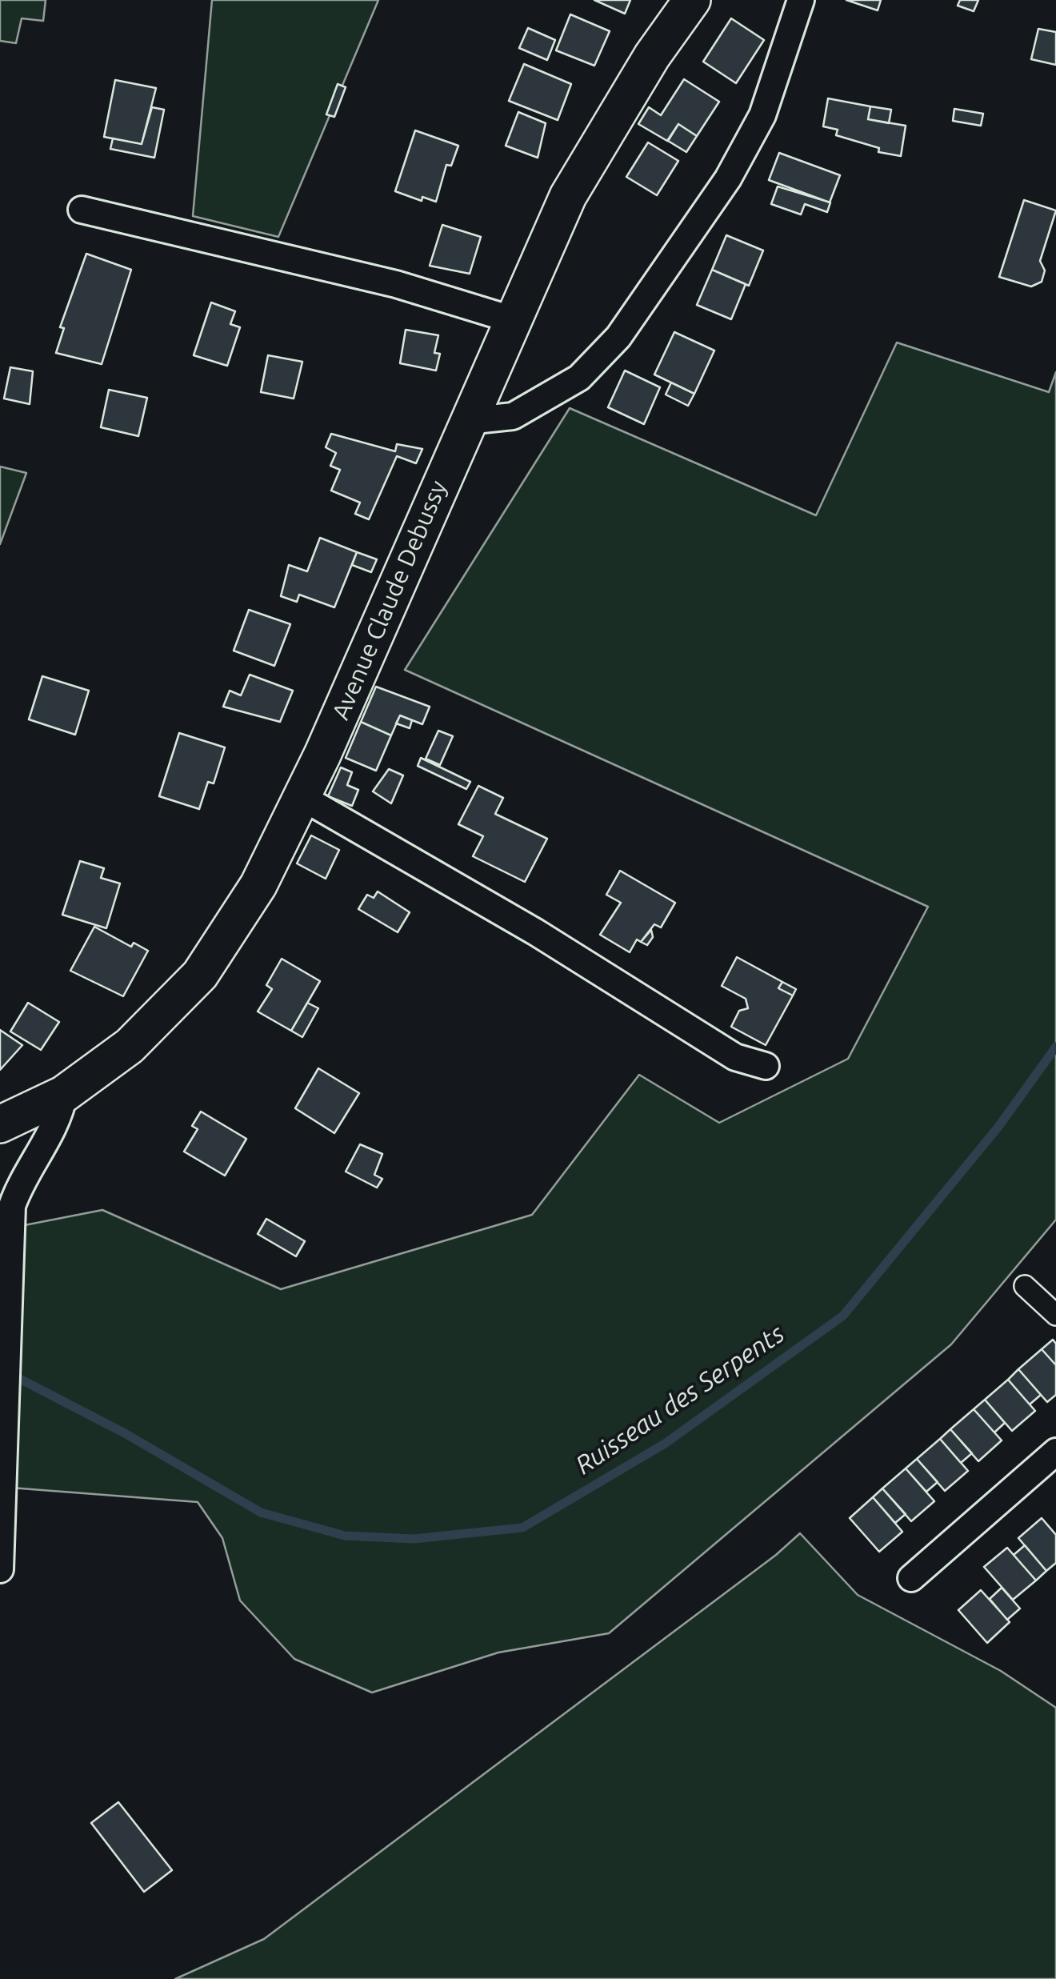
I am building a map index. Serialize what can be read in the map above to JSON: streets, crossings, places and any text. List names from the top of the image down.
{
  "streets": {
    "main road": ["Avenue Claude Debussy"]
  },
  "water": ["Ruisseau des Serpents"]
}
